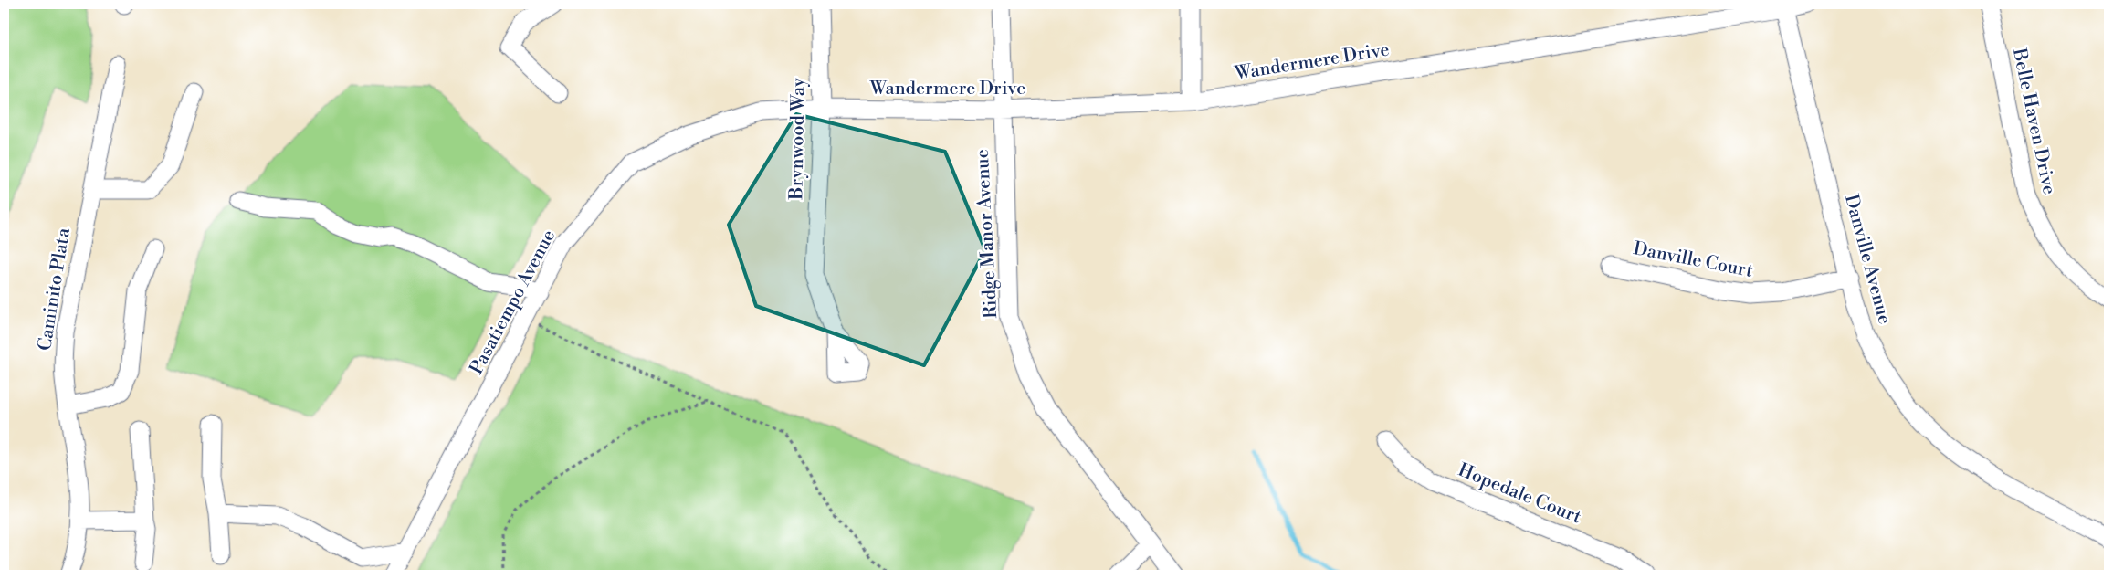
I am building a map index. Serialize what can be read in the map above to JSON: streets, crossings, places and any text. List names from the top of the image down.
{
  "streets": {
    "street": [
      "Wandermere Drive",
      "Belle Haven Drive",
      "Brynwood Way",
      "Ridge Manor Avenue",
      "Danville Avenue",
      "Danville Court",
      "Caminito Plata",
      "Pasatiempo Avenue",
      "Hopedale Court"
    ]
  },
  "crossings": [
    ["Wandermere Drive", "Brynwood Way"],
    ["Wandermere Drive", "Ridge Manor Avenue"],
    ["Wandermere Drive", "Danville Avenue"],
    ["Wandermere Drive", "Pasatiempo Avenue"],
    ["Brynwood Way", "Pasatiempo Avenue"],
    ["Danville Avenue", "Danville Court"]
  ]
}
